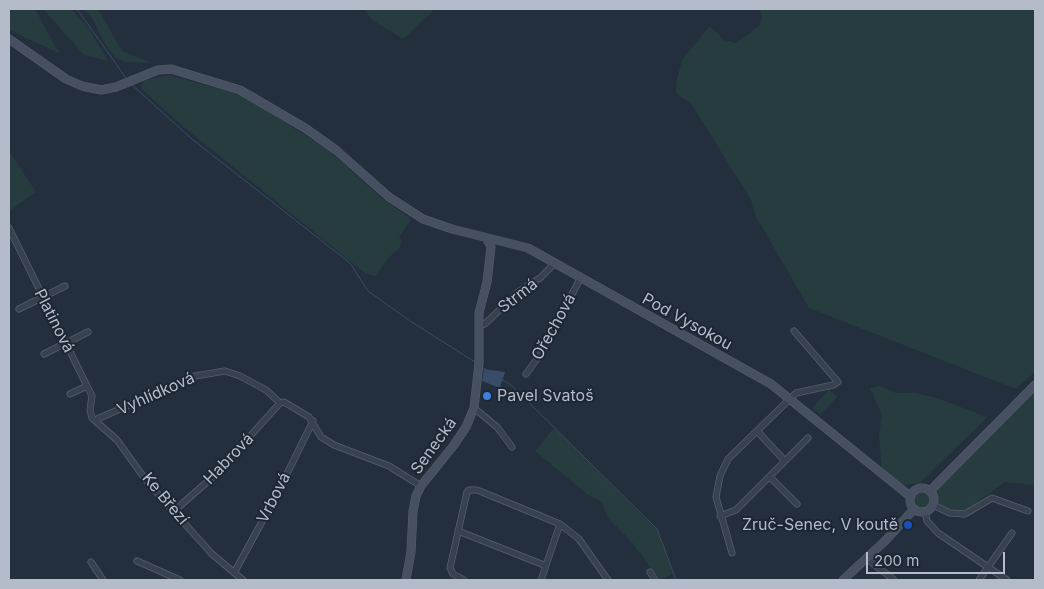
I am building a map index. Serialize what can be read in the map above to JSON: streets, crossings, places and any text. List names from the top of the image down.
{
  "streets": {
    "street": [
      "Strmá",
      "Platinová",
      "Pod Vysokou",
      "Ořechová",
      "Vyhlídková",
      "Senecká",
      "Habrová",
      "Vrbová",
      "Ke Březí"
    ]
  },
  "crossings": [
    ["Strmá", "Pod Vysokou"],
    ["Strmá", "Senecká"],
    ["Platinová", "Vyhlídková"],
    ["Platinová", "Ke Březí"],
    ["Pod Vysokou", "Ořechová"],
    ["Pod Vysokou", "Senecká"],
    ["Vyhlídková", "Senecká"],
    ["Vyhlídková", "Habrová"],
    ["Vyhlídková", "Vrbová"],
    ["Vyhlídková", "Ke Březí"],
    ["Habrová", "Ke Březí"],
    ["Vrbová", "Ke Březí"]
  ],
  "places": ["Pavel Svatoš", "Zruč-Senec, V koutě"],
  "scale_bar": "200 m"
}
